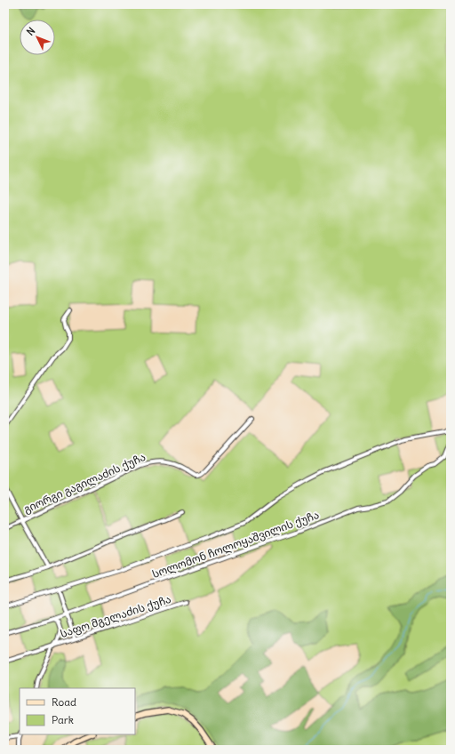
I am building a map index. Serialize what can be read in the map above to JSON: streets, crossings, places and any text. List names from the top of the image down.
{
  "streets": {
    "street": ["გიორგი გაგილაძის ქუჩა", "სოლომონ ჩოლოყაშვილის ქუჩა", "საფო მგელაძის ქუჩა"]
  },
  "legend": ["Road", "Park"],
  "north": "top left"
}
